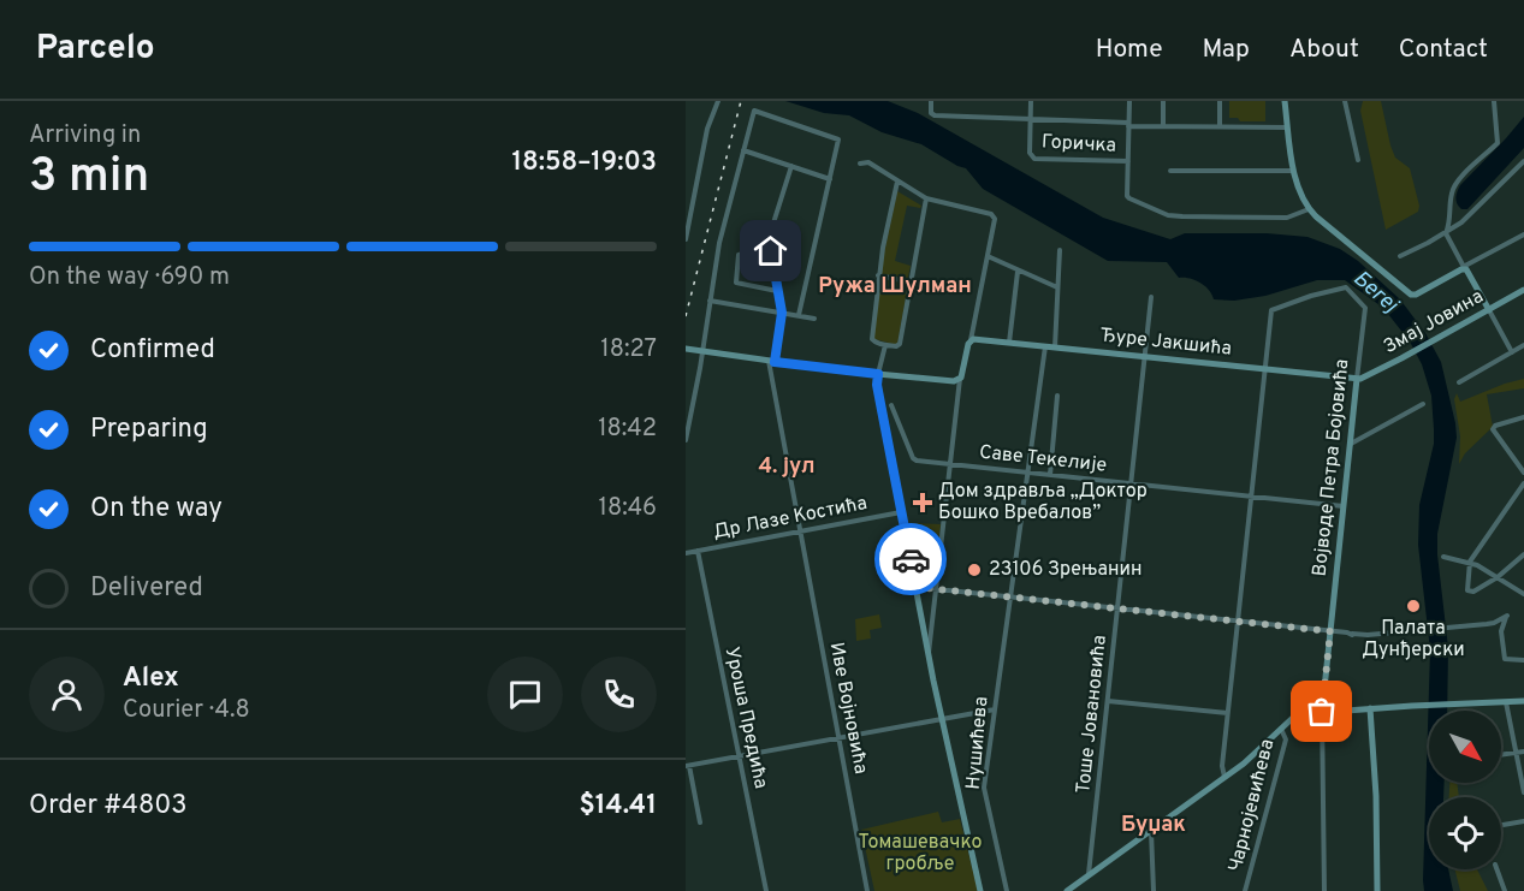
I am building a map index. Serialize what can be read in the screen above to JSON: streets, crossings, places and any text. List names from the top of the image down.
{
  "streets": {
    "street": [
      "Горичка",
      "Змај Јовина",
      "Ђуре Јакшића",
      "Саве Текелије",
      "Војводе Петра Бојовића",
      "Др Лазе Костића",
      "Иве Војновића",
      "Тоше Јовановића",
      "Уроша Предића",
      "Нушићева",
      "Чарнојевићева"
    ]
  },
  "crossings": [
    ["Змај Јовина", "Ђуре Јакшића"],
    ["Змај Јовина", "Војводе Петра Бојовића"],
    ["Ђуре Јакшића", "Војводе Петра Бојовића"],
    ["Ђуре Јакшића", "Тоше Јовановића"],
    ["Ђуре Јакшића", "Нушићева"],
    ["Саве Текелије", "Војводе Петра Бојовића"],
    ["Саве Текелије", "Тоше Јовановића"],
    ["Саве Текелије", "Нушићева"],
    ["Др Лазе Костића", "Иве Војновића"],
    ["Др Лазе Костића", "Уроша Предића"]
  ],
  "districts": ["Ружа Шулман", "4. јул", "Буџак"],
  "water": ["Бегеј"],
  "parks": ["Томашевачко гробље"],
  "places": {
    "health": ["Дом здравља „Доктор Бошко Вребалов”"],
    "other": ["23106 Зрењанин", "Палата Дунђерски"]
  },
  "north": "bottom right",
  "page": {
    "header": "Parcelo",
    "nav": [
      "Home",
      "Map",
      "About",
      "Contact"
    ],
    "heading": ["3 min", "Arriving in", "18:58–19:03"],
    "panel": [
      "Alex",
      "Courier · 4.8",
      "Order #4803",
      "$14.41"
    ],
    "bar": "On the way · 690 m",
    "list": [
      ["Confirmed", "18:27"],
      ["Preparing", "18:42"],
      ["On the way", "18:46"],
      "Delivered"
    ]
  }
}
